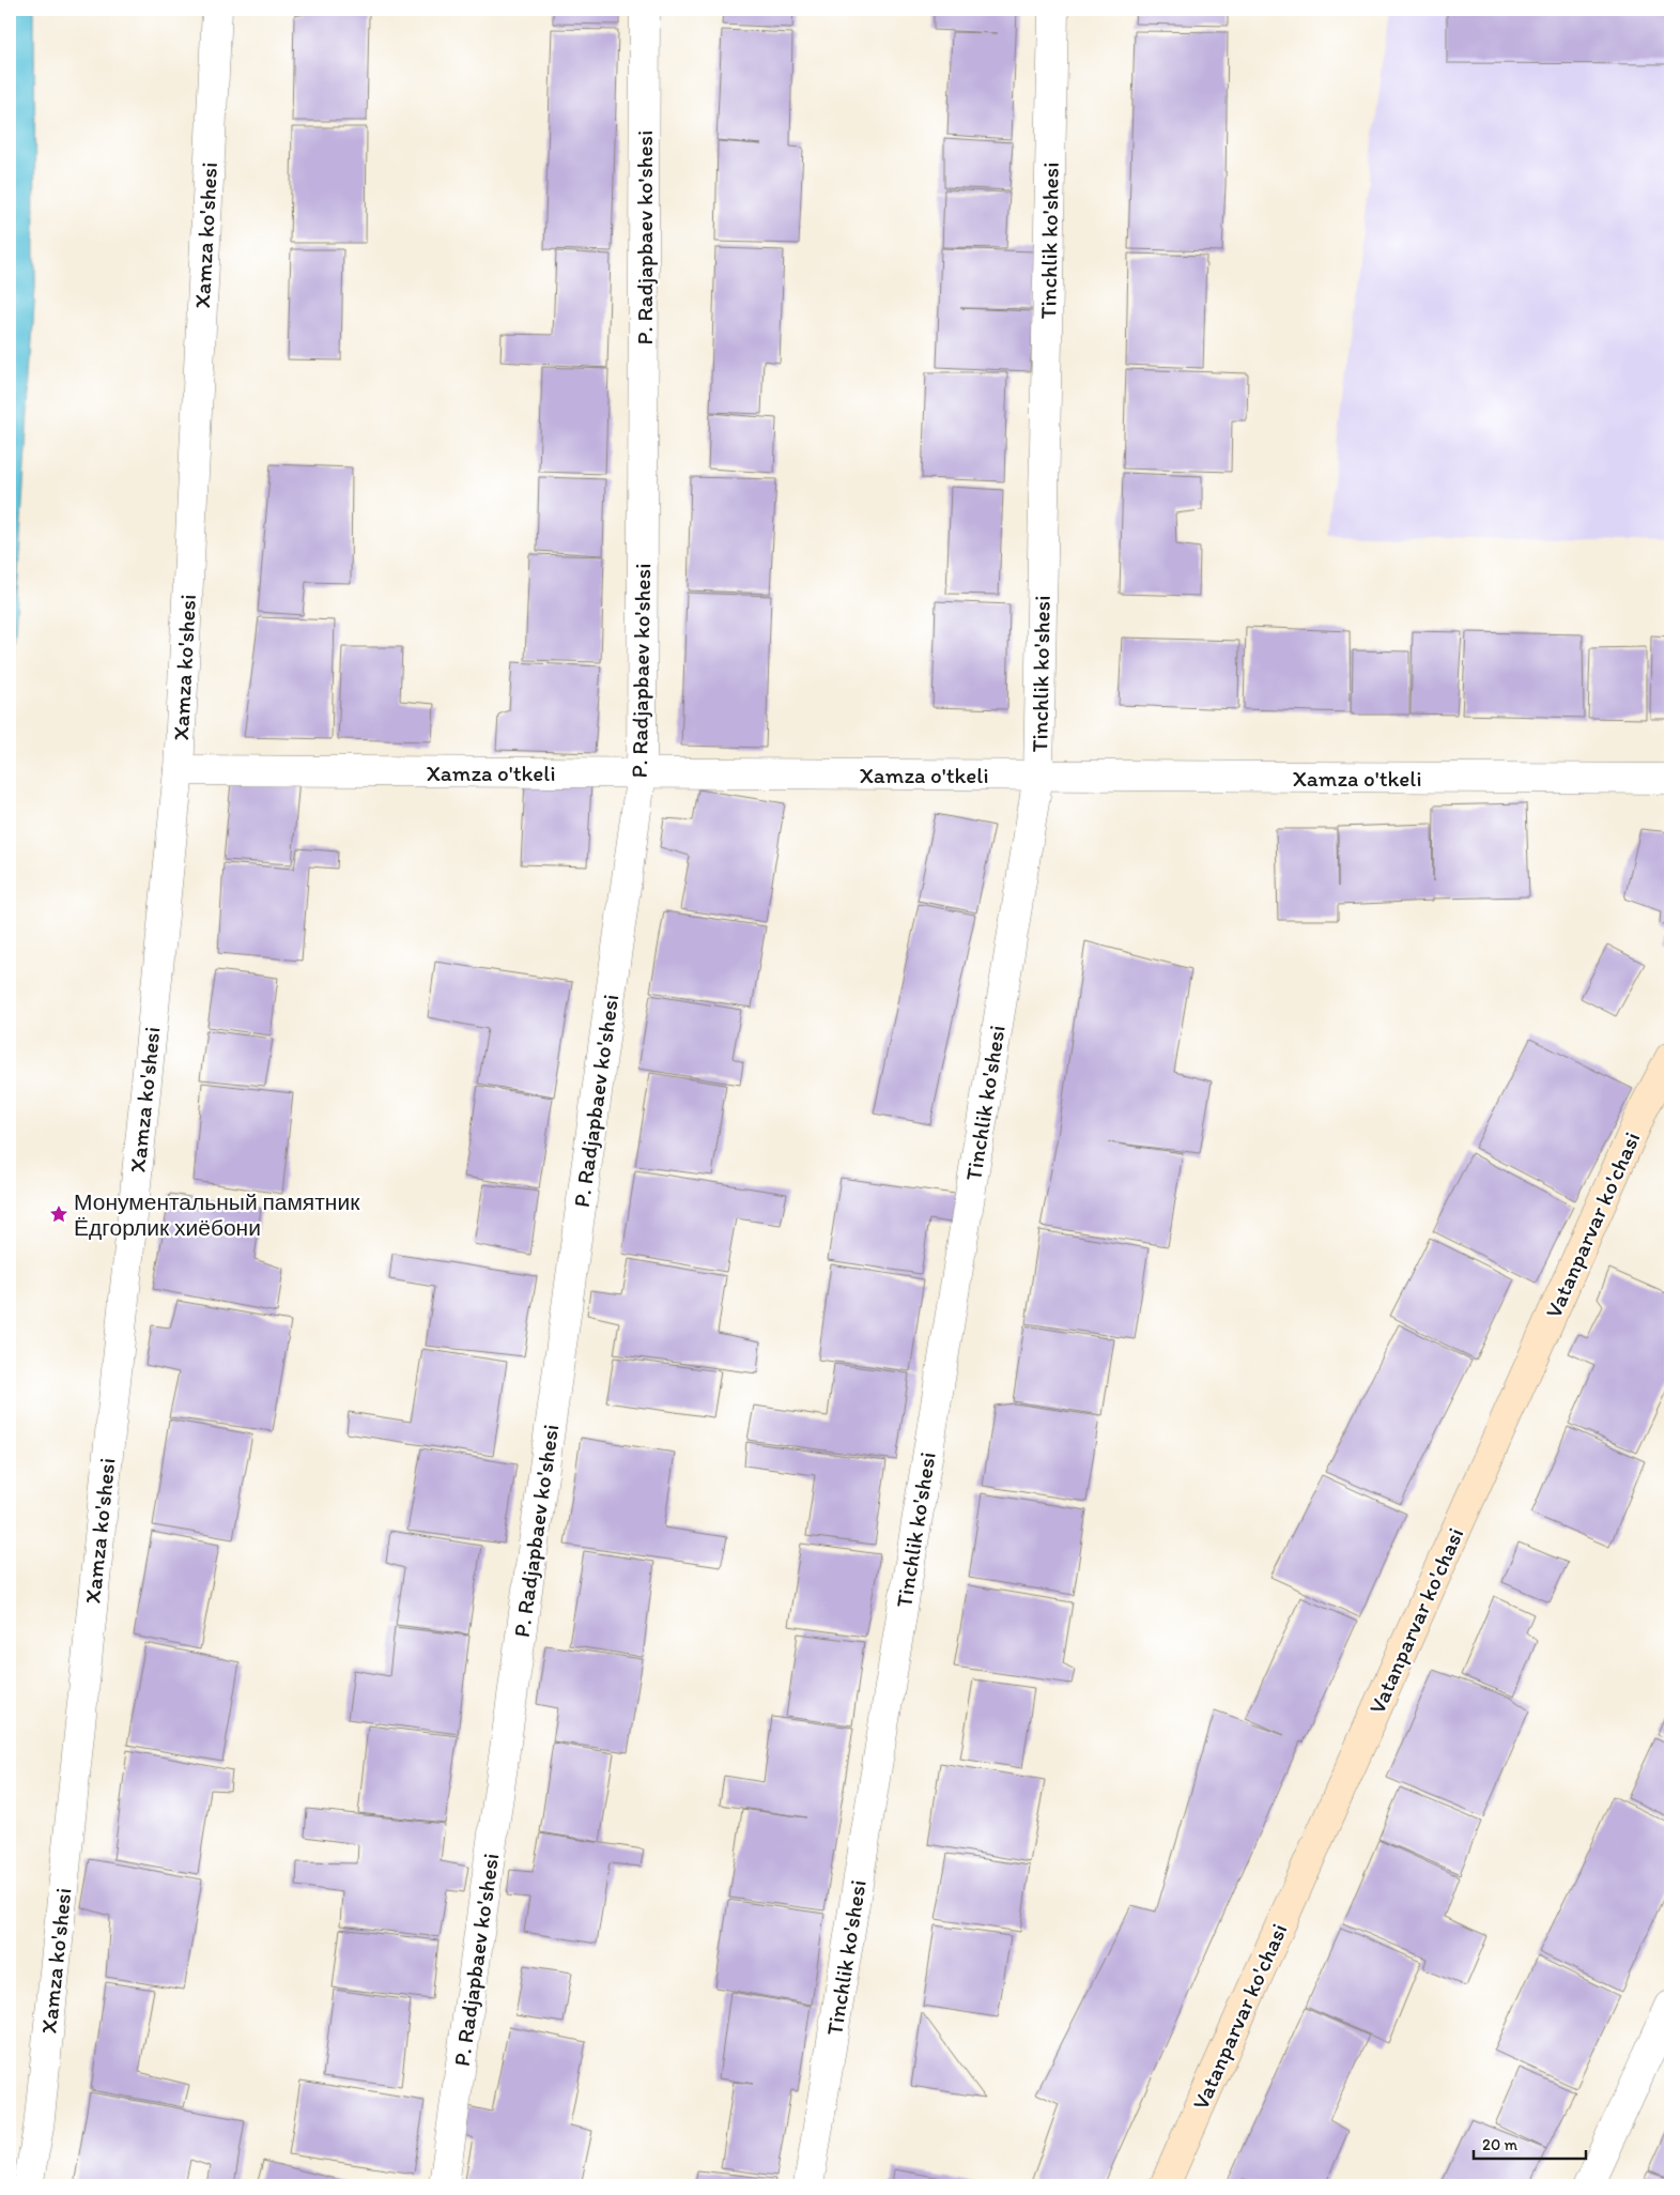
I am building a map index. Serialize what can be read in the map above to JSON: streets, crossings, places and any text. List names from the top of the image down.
{
  "streets": {
    "street": [
      "Xamza ko'shesi",
      "P. Radjapbaev ko'shesi",
      "Tinchlik ko'shesi",
      "Xamza o'tkeli",
      "Vatanparvar ko'chasi"
    ]
  },
  "crossings": [
    ["Xamza ko'shesi", "Xamza o'tkeli"],
    ["P. Radjapbaev ko'shesi", "Xamza o'tkeli"],
    ["Tinchlik ko'shesi", "Xamza o'tkeli"]
  ],
  "places": {
    "place": ["Монументальный памятник Ёдгорлик хиёбони"]
  },
  "scale_bar": "20 m"
}
